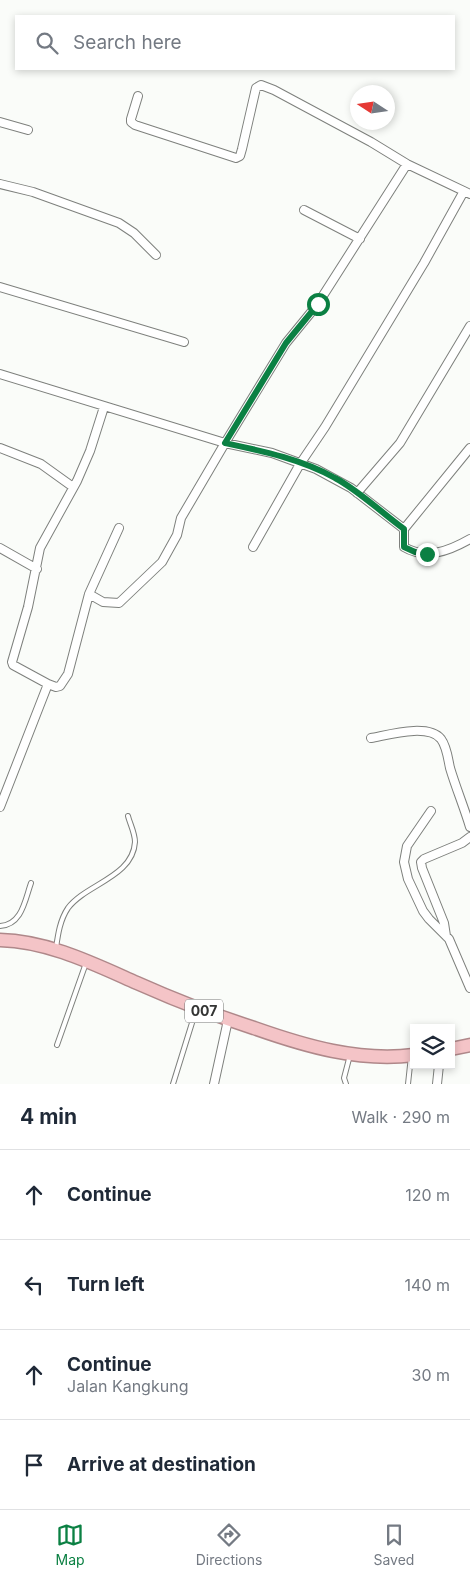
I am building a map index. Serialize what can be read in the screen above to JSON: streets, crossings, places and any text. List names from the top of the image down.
{
  "streets": {
    "highway": ["007"]
  },
  "north": "left",
  "page": {
    "search": "Search here",
    "heading": ["4 min", "Walk · 290 m"],
    "list": [
      ["Continue", "120 m"],
      ["Turn left", "140 m"],
      ["Continue", "Jalan Kangkung", "30 m"],
      "Arrive at destination"
    ],
    "nav": ["Map", "Directions", "Saved"]
  }
}
